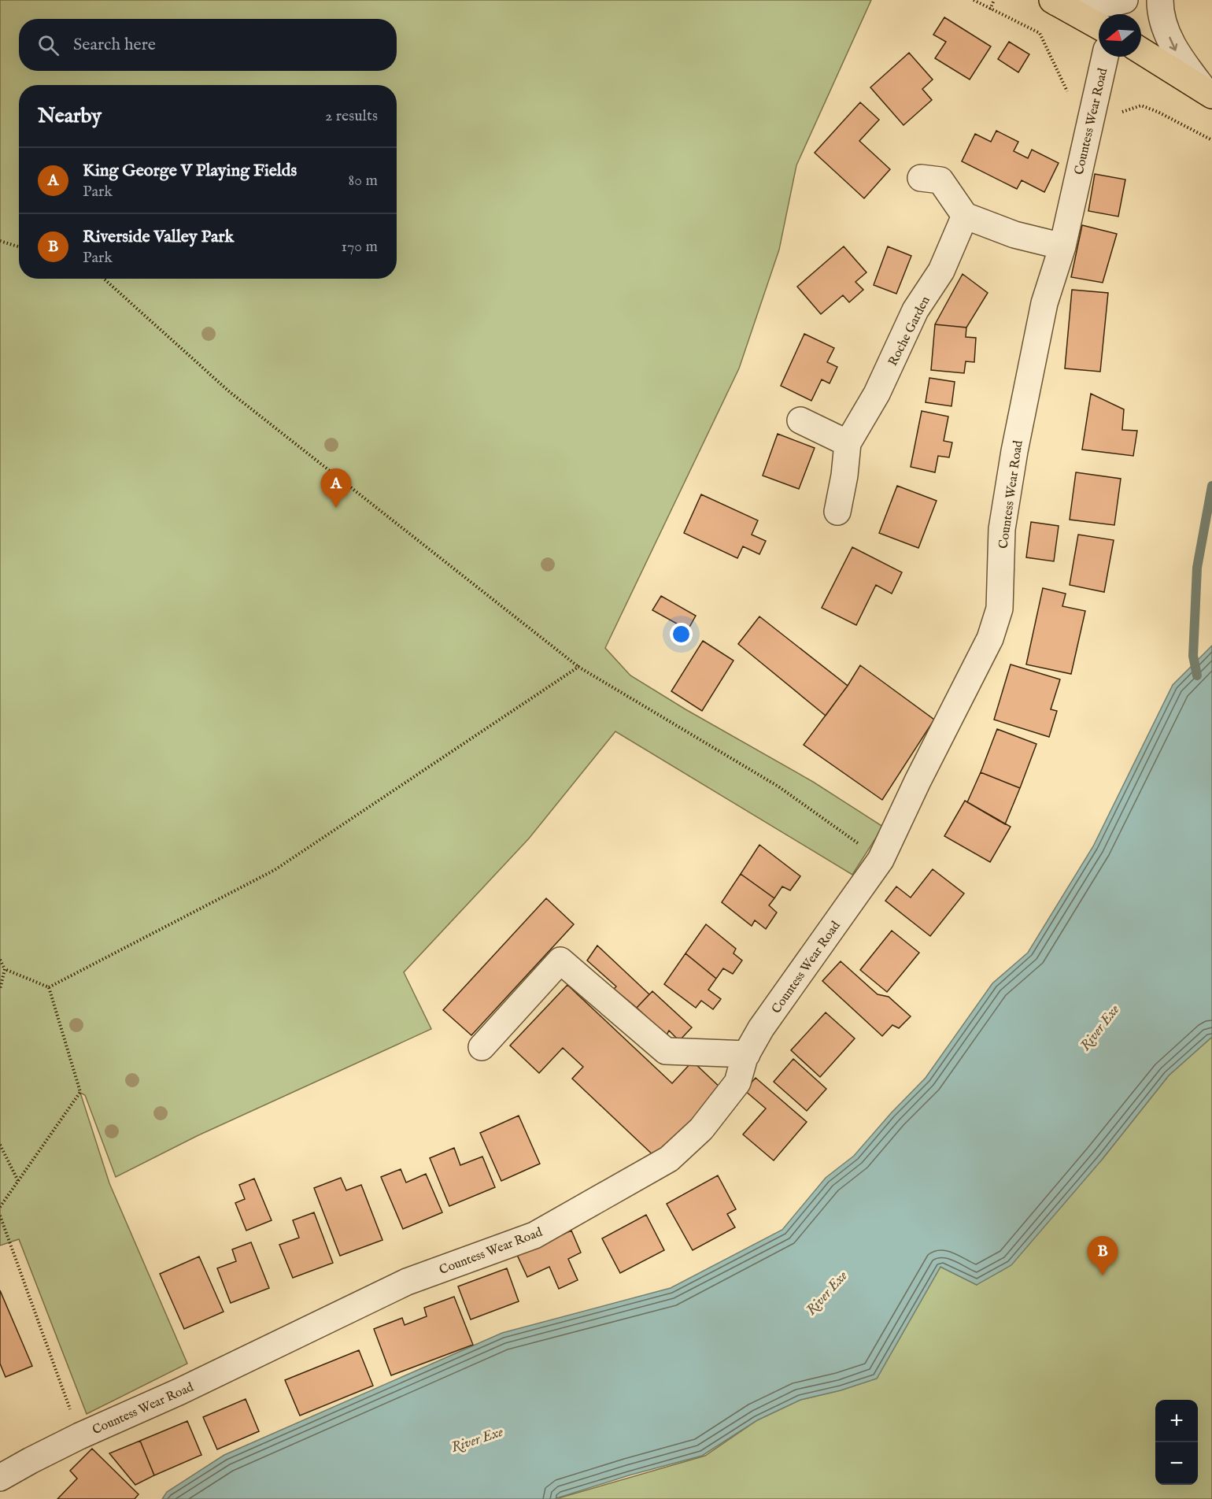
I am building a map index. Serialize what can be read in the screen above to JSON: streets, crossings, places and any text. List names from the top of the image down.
{
  "streets": {
    "street": ["Countess Wear Road", "Roche Garden"]
  },
  "water": ["River Exe"],
  "north": "left",
  "page": {
    "search": "Search here",
    "heading": ["Nearby", "2 results"],
    "list": [
      {
        "mark": "A",
        "name": "King George V Playing Fields",
        "note": "Park",
        "value": "80 m"
      },
      {
        "mark": "B",
        "name": "Riverside Valley Park",
        "note": "Park",
        "value": "170 m"
      }
    ],
    "pins": ["A", "B"],
    "map_buttons": ["+", "−"]
  }
}
